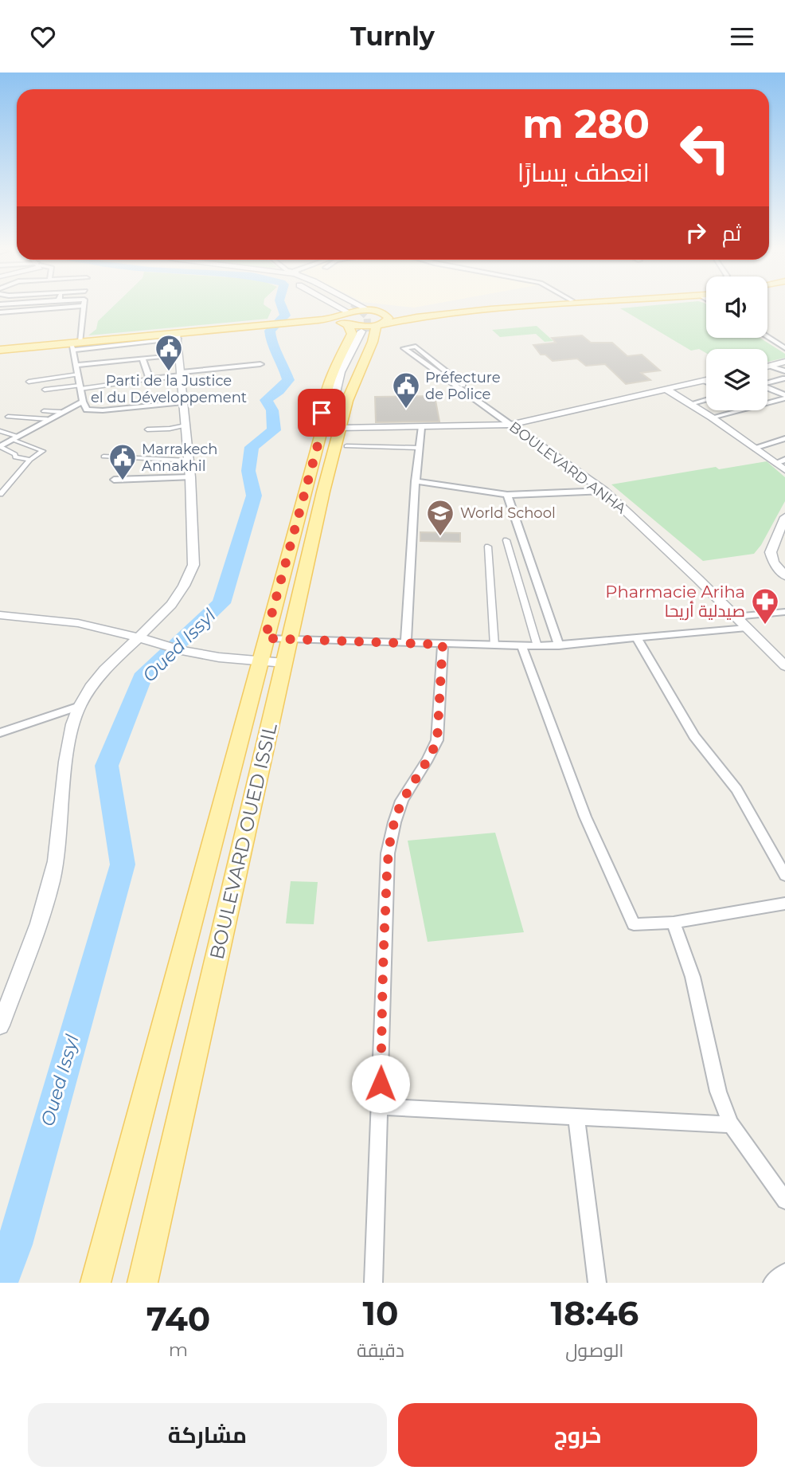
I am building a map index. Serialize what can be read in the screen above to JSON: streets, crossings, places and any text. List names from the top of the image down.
{
  "streets": {
    "main road": ["BOULEVARD OUED ISSIL"],
    "street": ["BOULEVARD ANHA"]
  },
  "water": ["Oued Issyl"],
  "places": {
    "public building": ["Parti de la Justice el du Développement", "Préfecture de Police", "Marrakech Annakhil"],
    "school or university": ["World School"],
    "pharmacy": ["Pharmacie Ariha صيدلية أريحا"]
  },
  "page": {
    "header": "Turnly",
    "turn": ["280 m", "انعطف يسارًا"],
    "then": "ثم",
    "eta": [
      "18:46",
      "الوصول",
      "10",
      "دقيقة",
      "740",
      "m"
    ],
    "buttons": ["خروج", "مشاركة"]
  }
}
